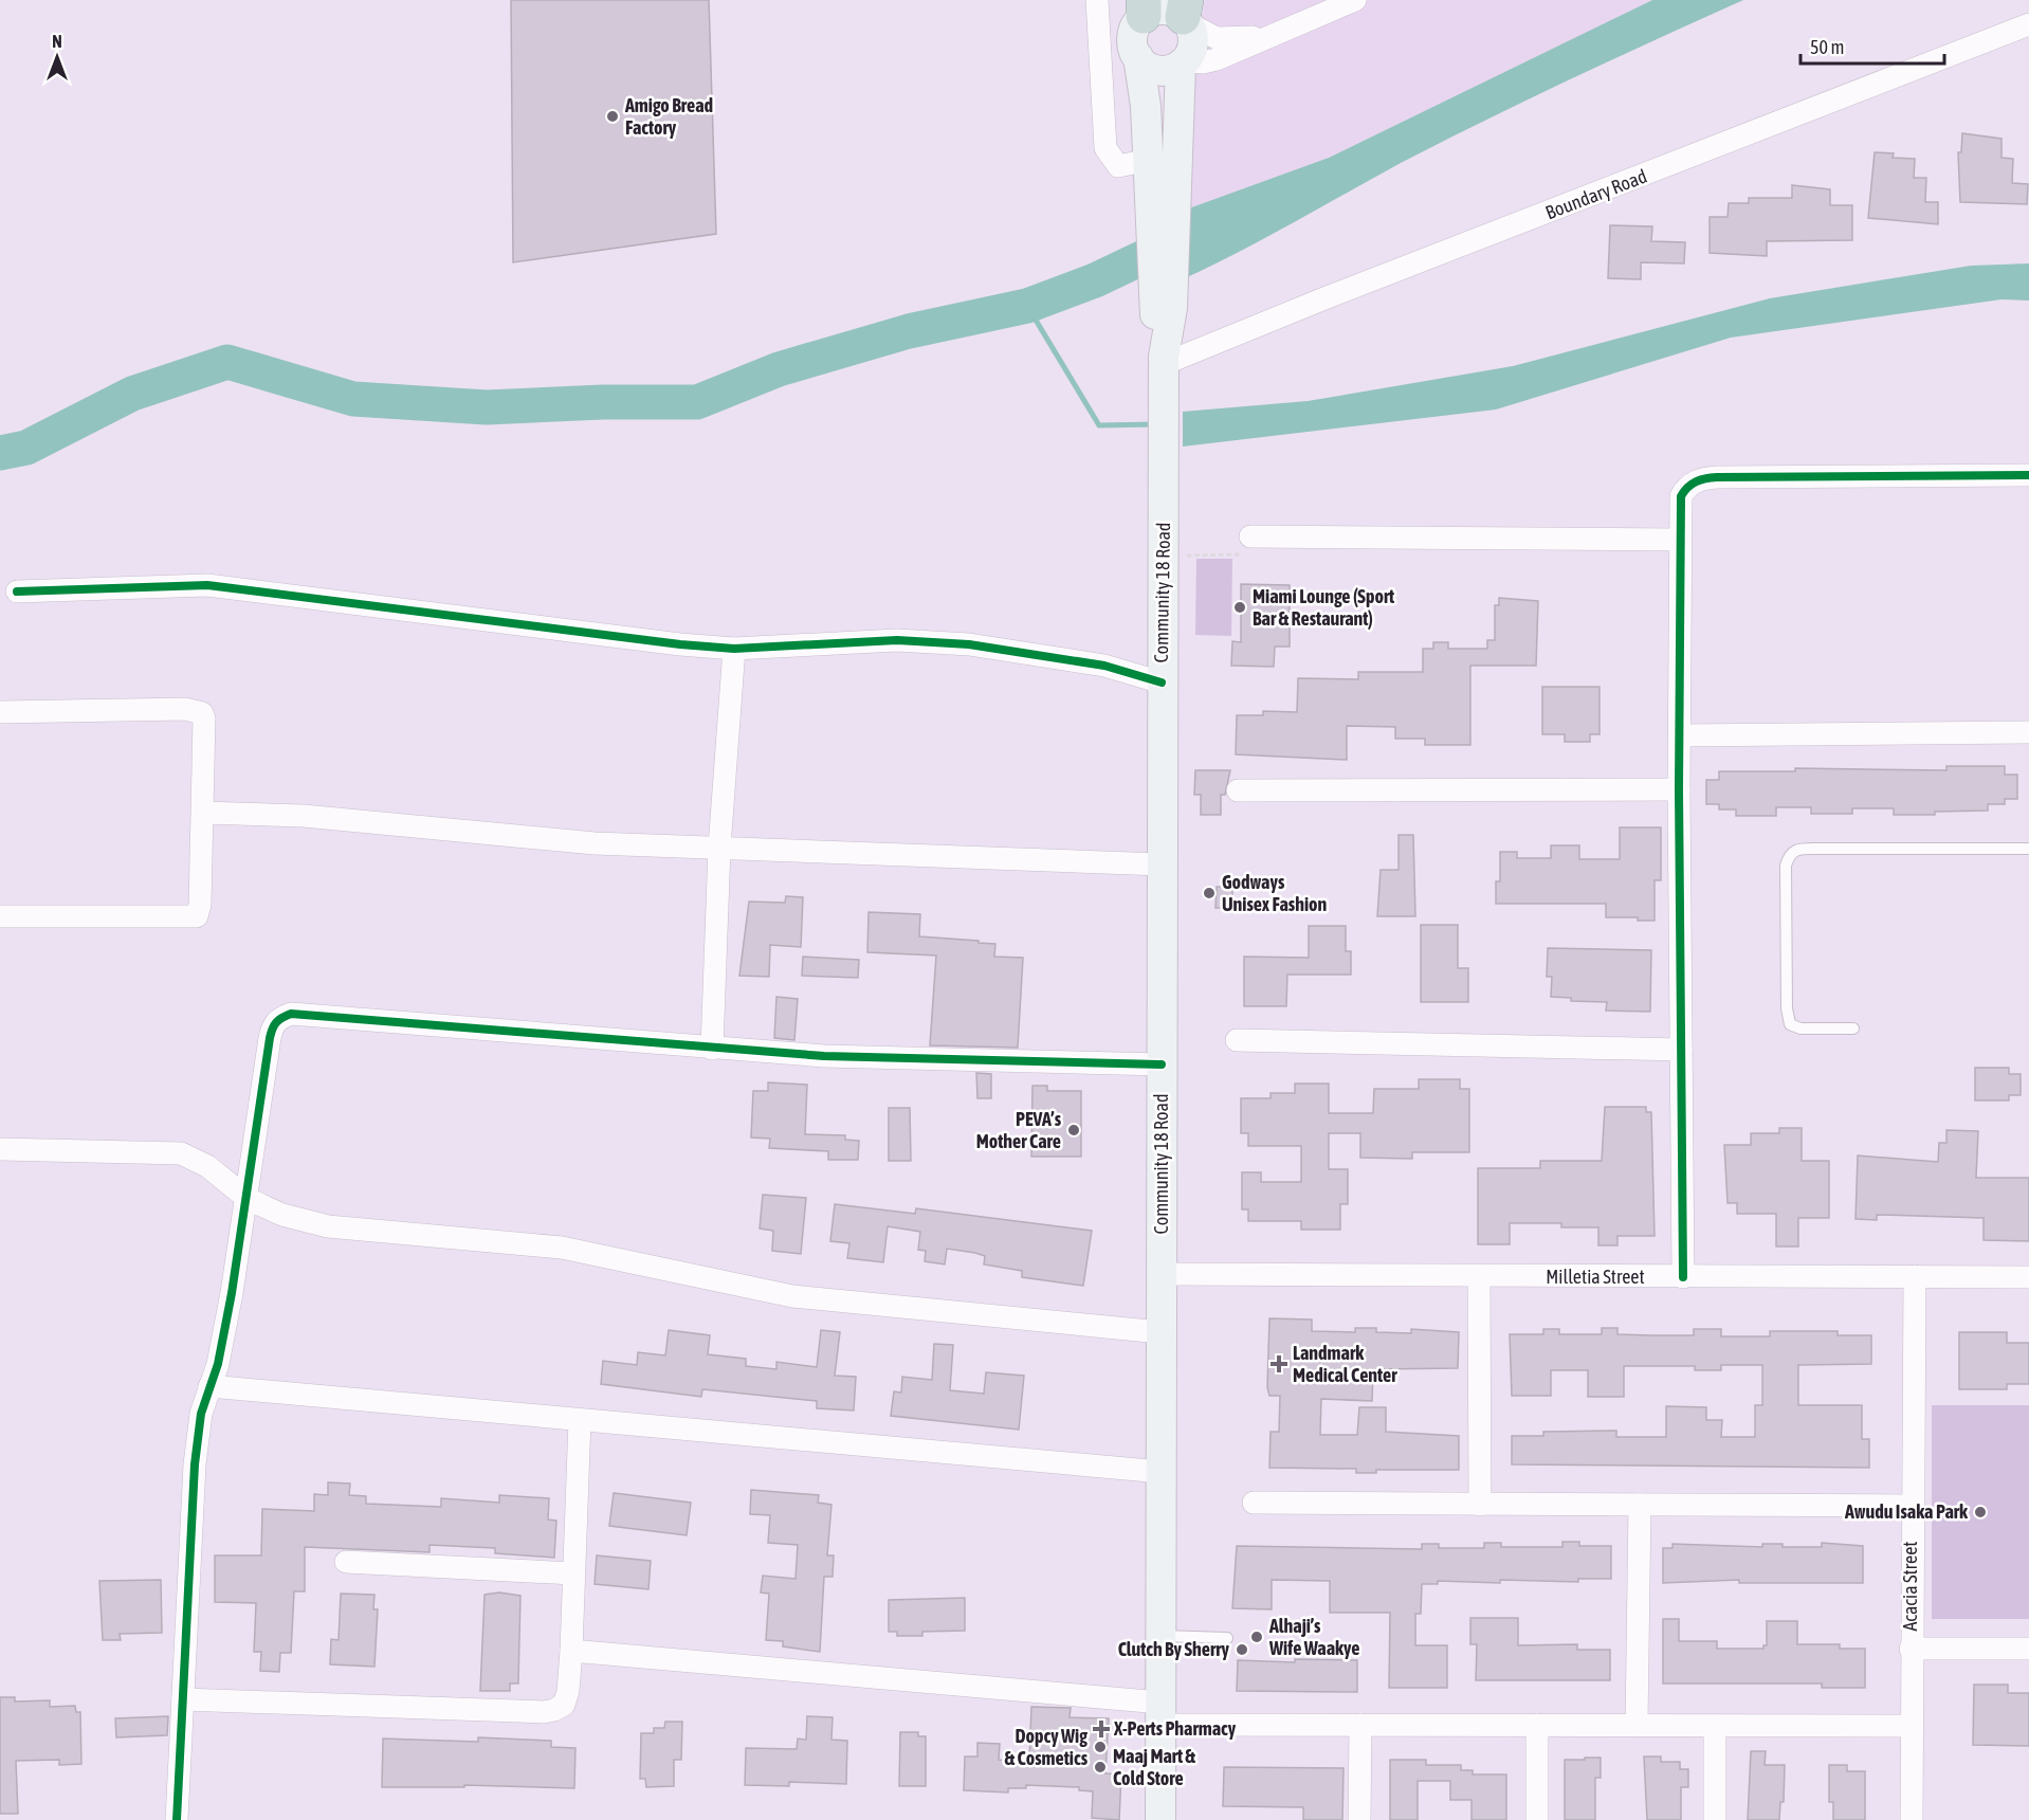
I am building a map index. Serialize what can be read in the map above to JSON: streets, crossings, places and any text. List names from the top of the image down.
{
  "streets": {
    "main road": ["Community 18 Road"],
    "street": ["Boundary Road", "Milletia Street", "Acacia Street"]
  },
  "crossings": [
    ["Boundary Road", "Community 18 Road"],
    ["Community 18 Road", "Milletia Street"],
    ["Milletia Street", "Acacia Street"]
  ],
  "places": {
    "other": [
      "Amigo Bread Factory",
      "Miami Lounge (Sport Bar & Restaurant)",
      "Godways Unisex Fashion",
      "PEVA’s Mother Care",
      "Awudu Isaka Park",
      "Alhaji’s Wife Waakye",
      "Clutch By Sherry",
      "Dopcy Wig & Cosmetics",
      "Maaj Mart & Cold Store"
    ],
    "health": ["Landmark Medical Center", "X-Perts Pharmacy"]
  },
  "scale_bar": "50 m",
  "north": "top"
}
